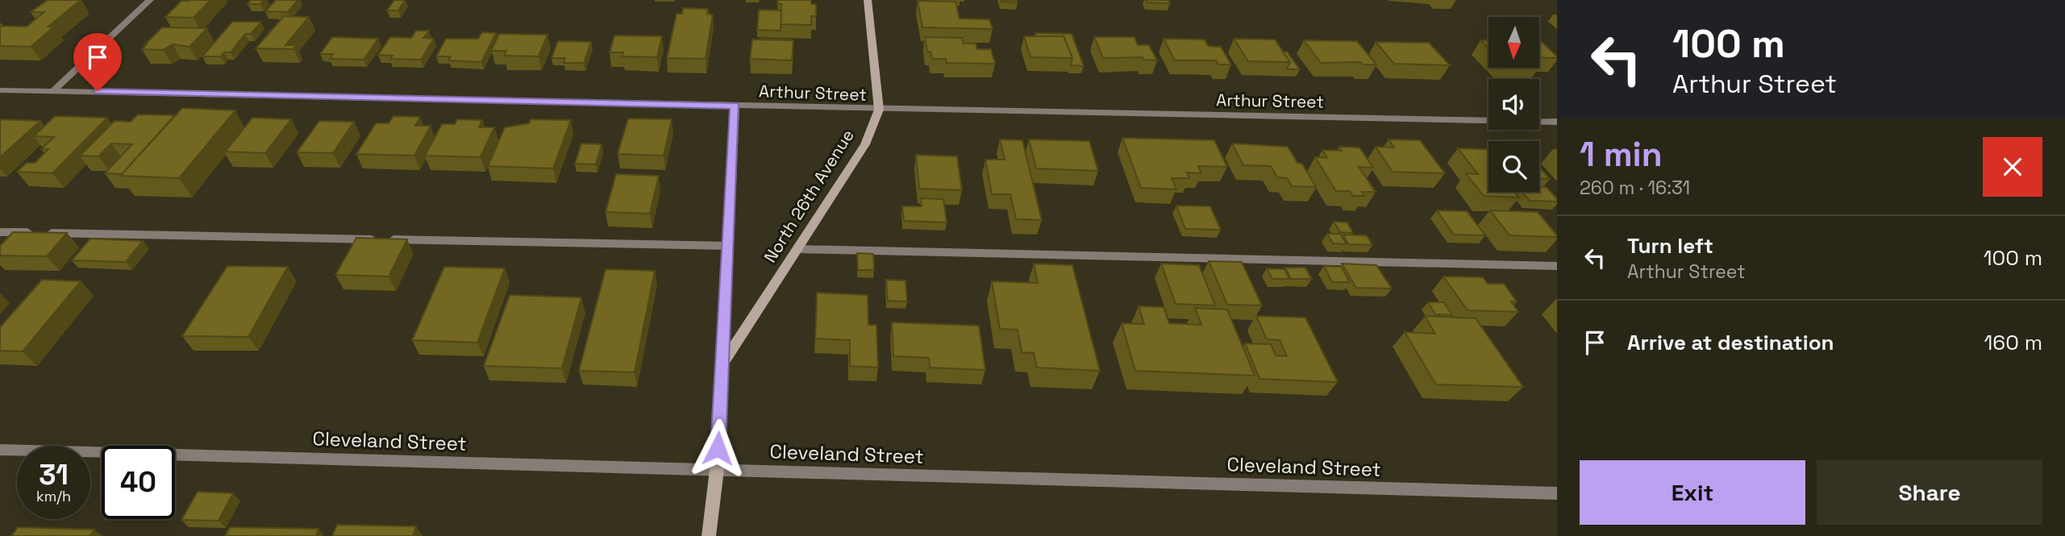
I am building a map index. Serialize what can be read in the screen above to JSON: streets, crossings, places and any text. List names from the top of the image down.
{
  "streets": {
    "street": ["Arthur Street", "North 26th Avenue", "Cleveland Street"]
  },
  "crossings": [
    ["Arthur Street", "North 26th Avenue"]
  ],
  "north": "bottom",
  "page": {
    "turn": ["100 m", "Arthur Street"],
    "heading": ["1 min", "260 m · 16:31"],
    "list": [
      {
        "name": "Turn left",
        "note": "Arthur Street",
        "value": "100 m"
      },
      {
        "name": "Arrive at destination",
        "value": "160 m"
      }
    ],
    "speed": "31 km/h",
    "limit": "40",
    "buttons": ["Exit", "Share"]
  }
}
